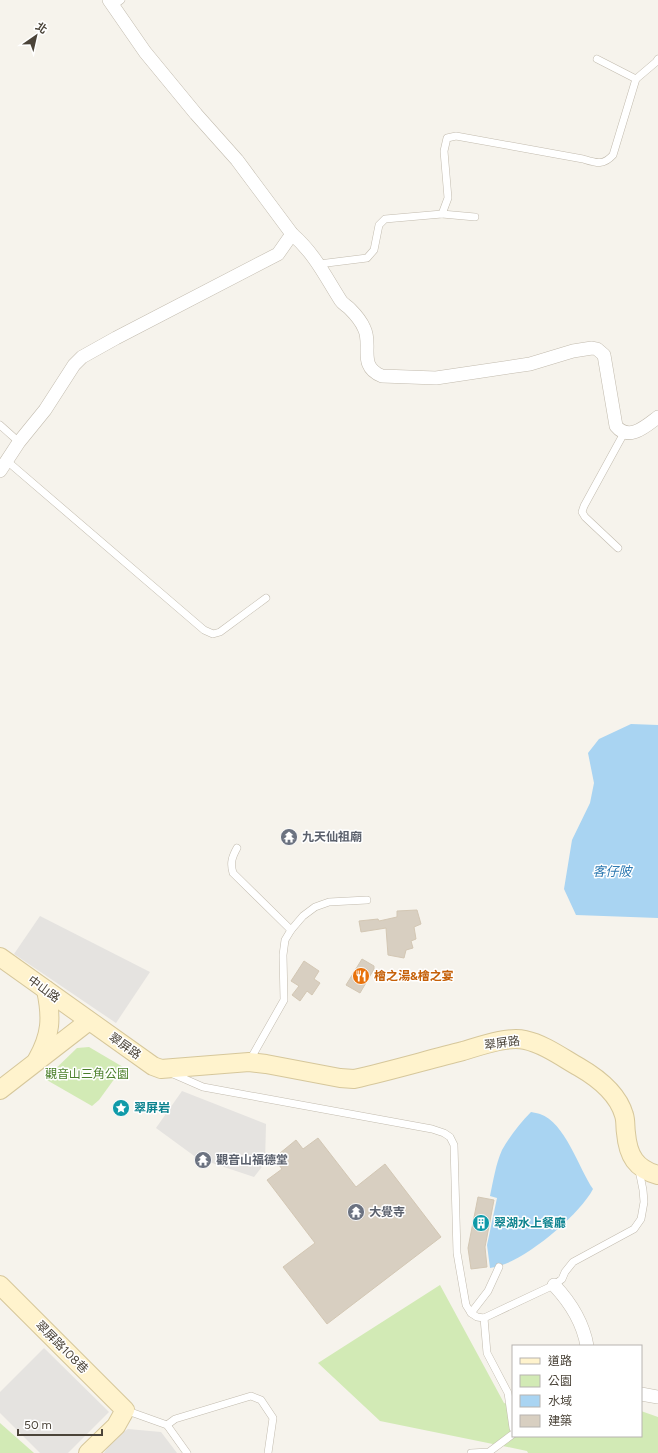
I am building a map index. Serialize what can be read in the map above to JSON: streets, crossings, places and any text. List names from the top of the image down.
{
  "streets": {
    "main road": ["中山路", "翠屏路", "翠屏路108巷"]
  },
  "crossings": [
    ["中山路", "翠屏路"]
  ],
  "water": ["客仔陂"],
  "parks": ["觀音山三角公園"],
  "places": {
    "temple": ["九天仙祖廟", "觀音山福德堂", "大覺寺"],
    "restaurant": ["檜之湯&檜之宴"],
    "place": ["翠屏岩"],
    "building": ["翠湖水上餐廳"]
  },
  "legend": [
    "道路",
    "公園",
    "水域",
    "建築"
  ],
  "scale_bar": "50 m",
  "north": "top right"
}
